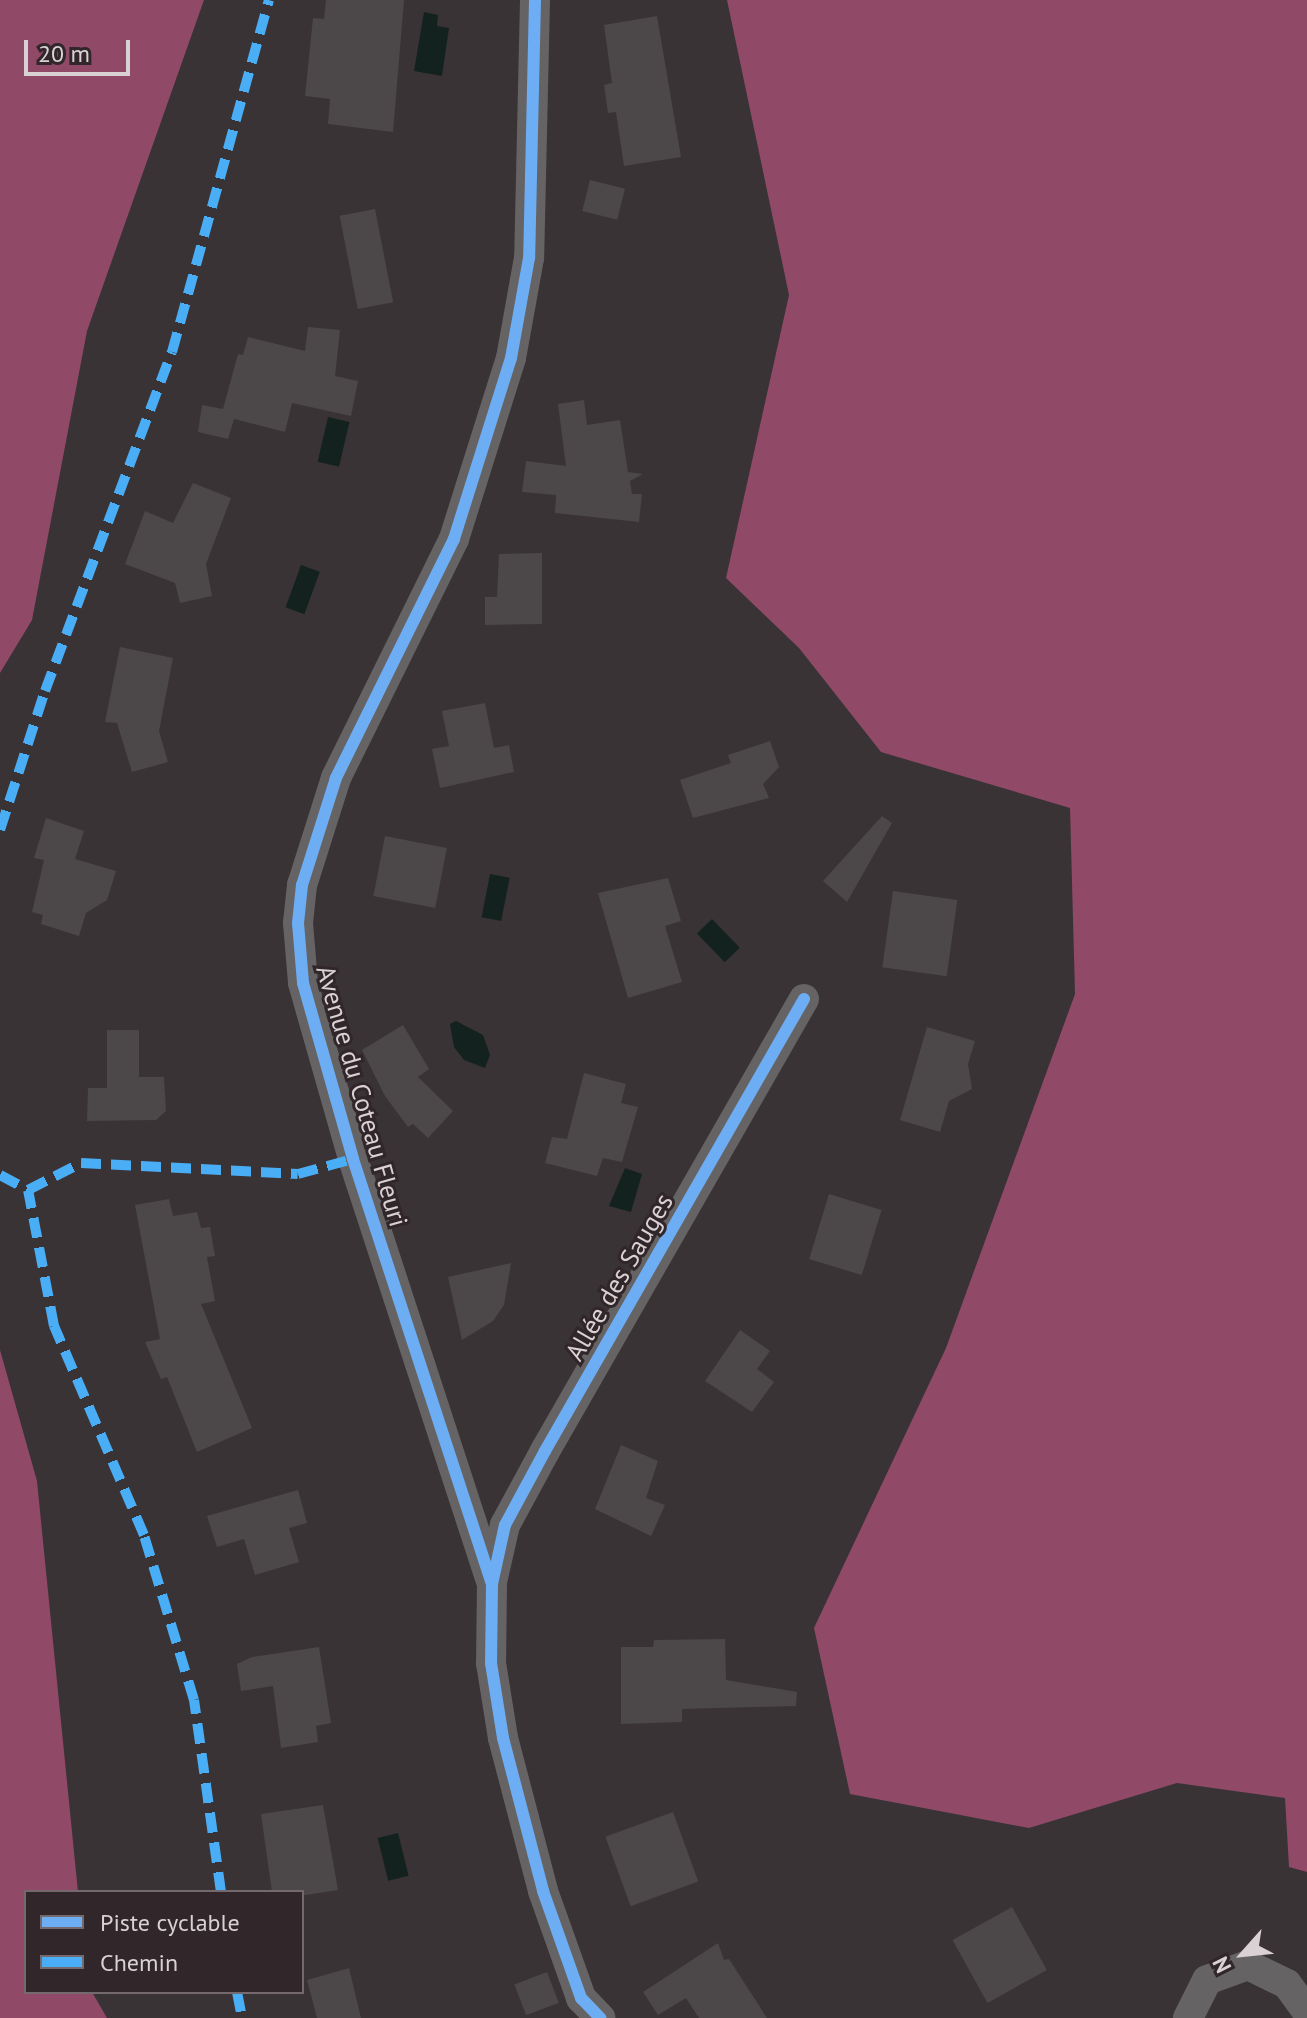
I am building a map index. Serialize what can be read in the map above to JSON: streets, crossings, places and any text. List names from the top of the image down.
{
  "streets": {
    "street": ["Avenue du Coteau Fleuri", "Allée des Sauges"]
  },
  "crossings": [
    ["Avenue du Coteau Fleuri", "Allée des Sauges"]
  ],
  "legend": ["Piste cyclable", "Chemin"],
  "scale_bar": "20 m",
  "north": "bottom left"
}
